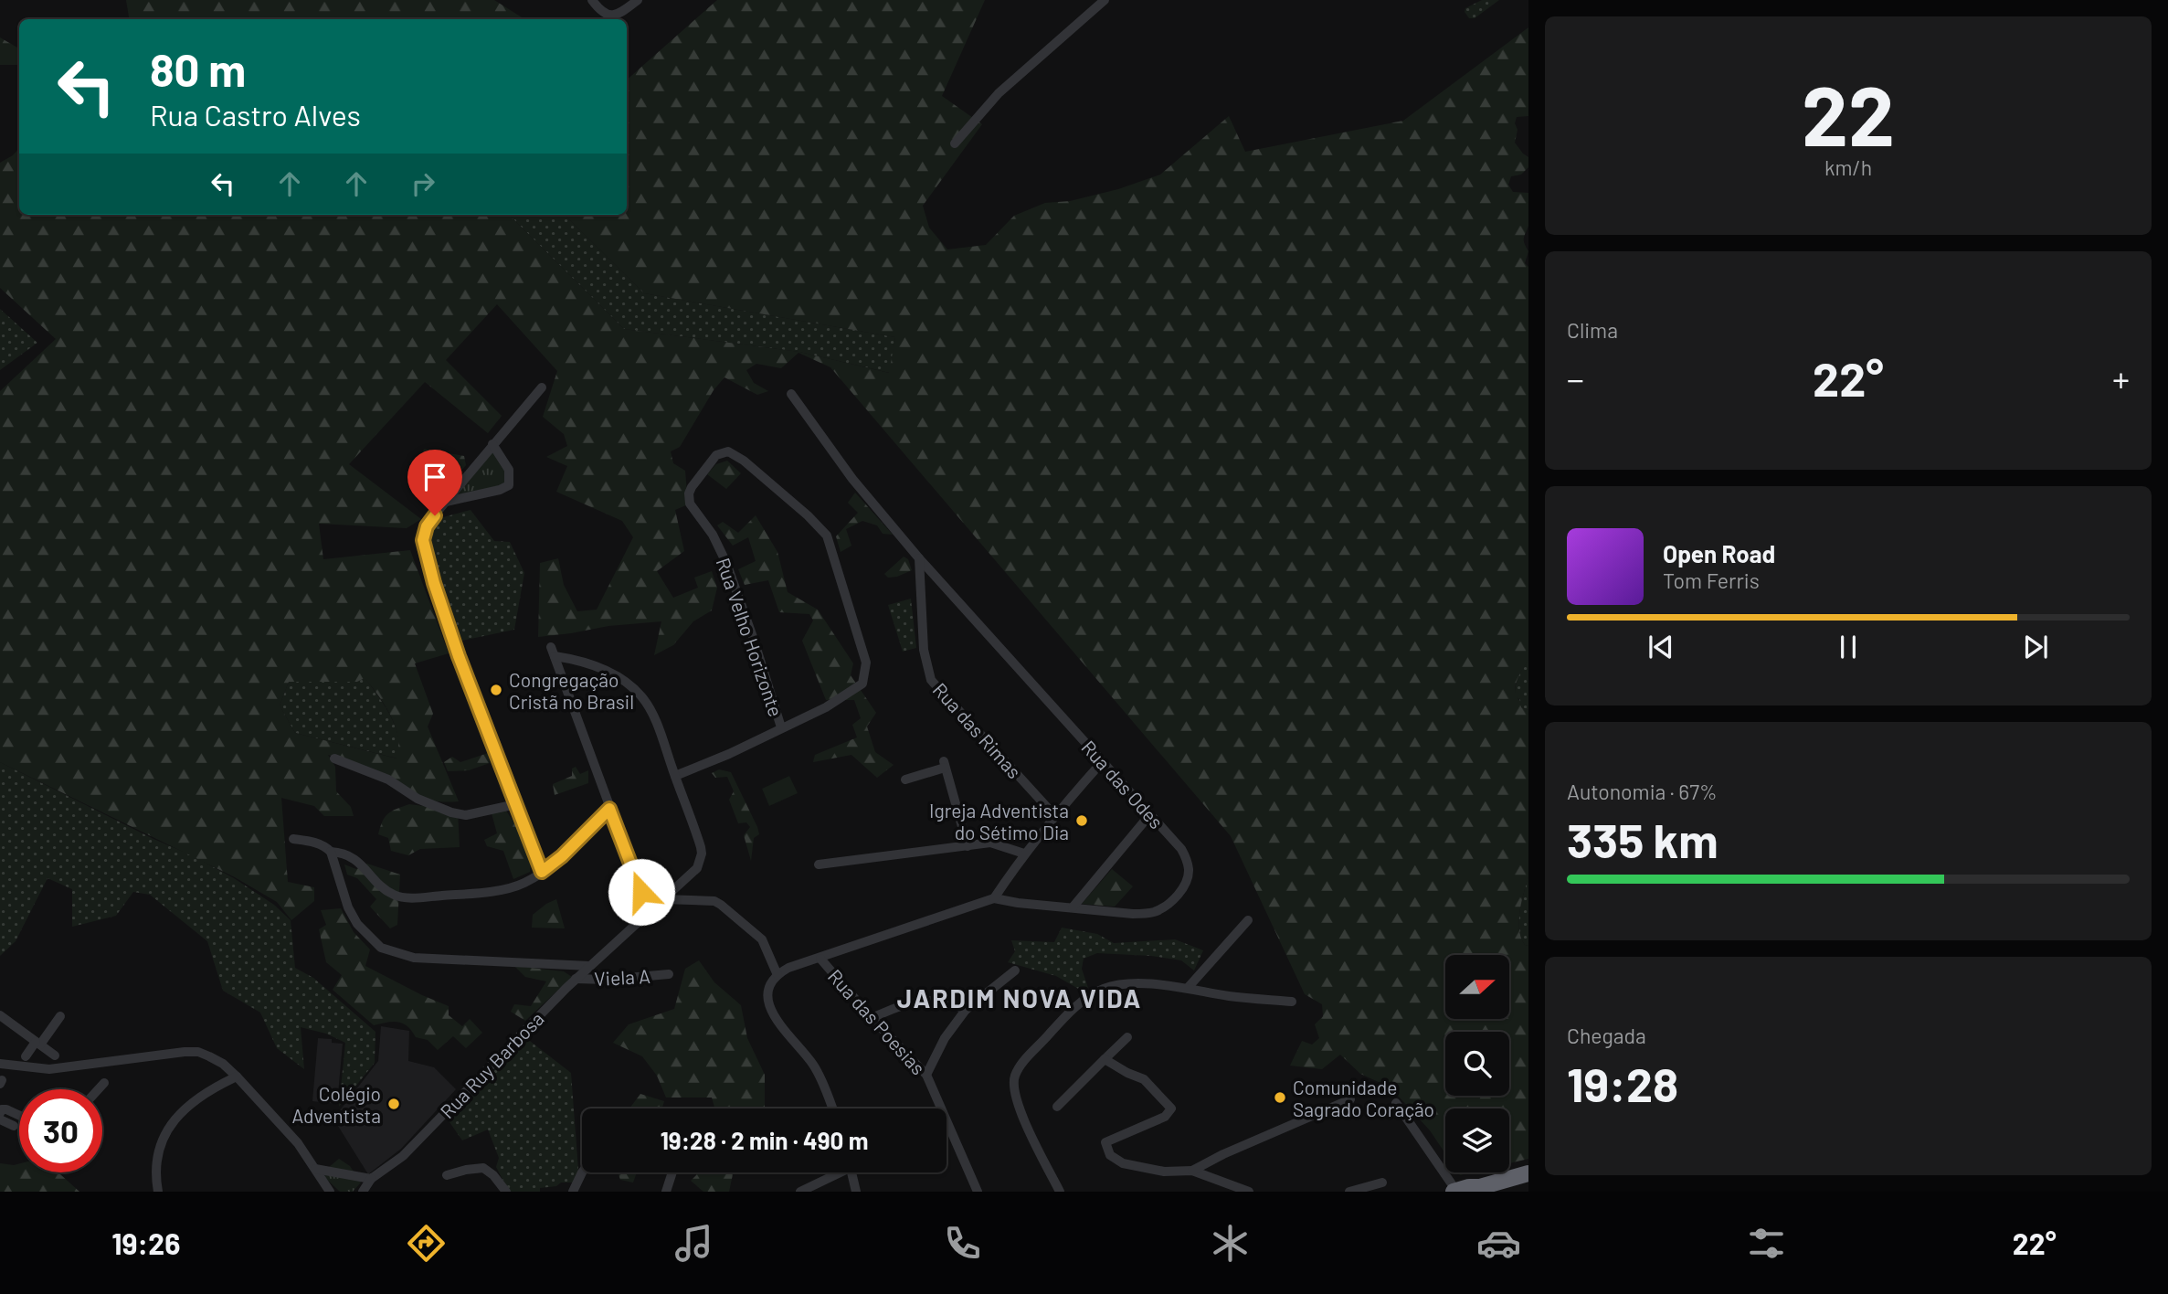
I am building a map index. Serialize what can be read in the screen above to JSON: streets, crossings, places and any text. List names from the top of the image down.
{
  "streets": {
    "street": [
      "Rua Velho Horizonte",
      "Rua das Rimas",
      "Rua das Odes",
      "Viela A",
      "Rua das Poesias",
      "Rua Ruy Barbosa"
    ]
  },
  "crossings": [
    ["Rua Velho Horizonte", "Rua Ruy Barbosa"],
    ["Rua das Rimas", "Rua das Odes"],
    ["Rua das Odes", "Rua das Poesias"],
    ["Viela A", "Rua Ruy Barbosa"]
  ],
  "districts": ["JARDIM NOVA VIDA"],
  "places": [
    "Congregação Cristã no Brasil",
    "Igreja Adventista do Sétimo Dia",
    "Comunidade Sagrado Coração",
    "Colégio Adventista"
  ],
  "north": "right",
  "page": {
    "tile": [
      ["22", "km/h"],
      "Clima",
      ["Autonomia · 67%", "335 km"],
      ["Chegada", "19:28"]
    ],
    "turn": ["80 m", "Rua Castro Alves"],
    "heat": ["−", "22°", "+"],
    "song": ["Open Road", "Tom Ferris"],
    "limit": "30",
    "trip": "19:28 · 2 min · 490 m",
    "tabs": ["19:26", "22°"]
  }
}
